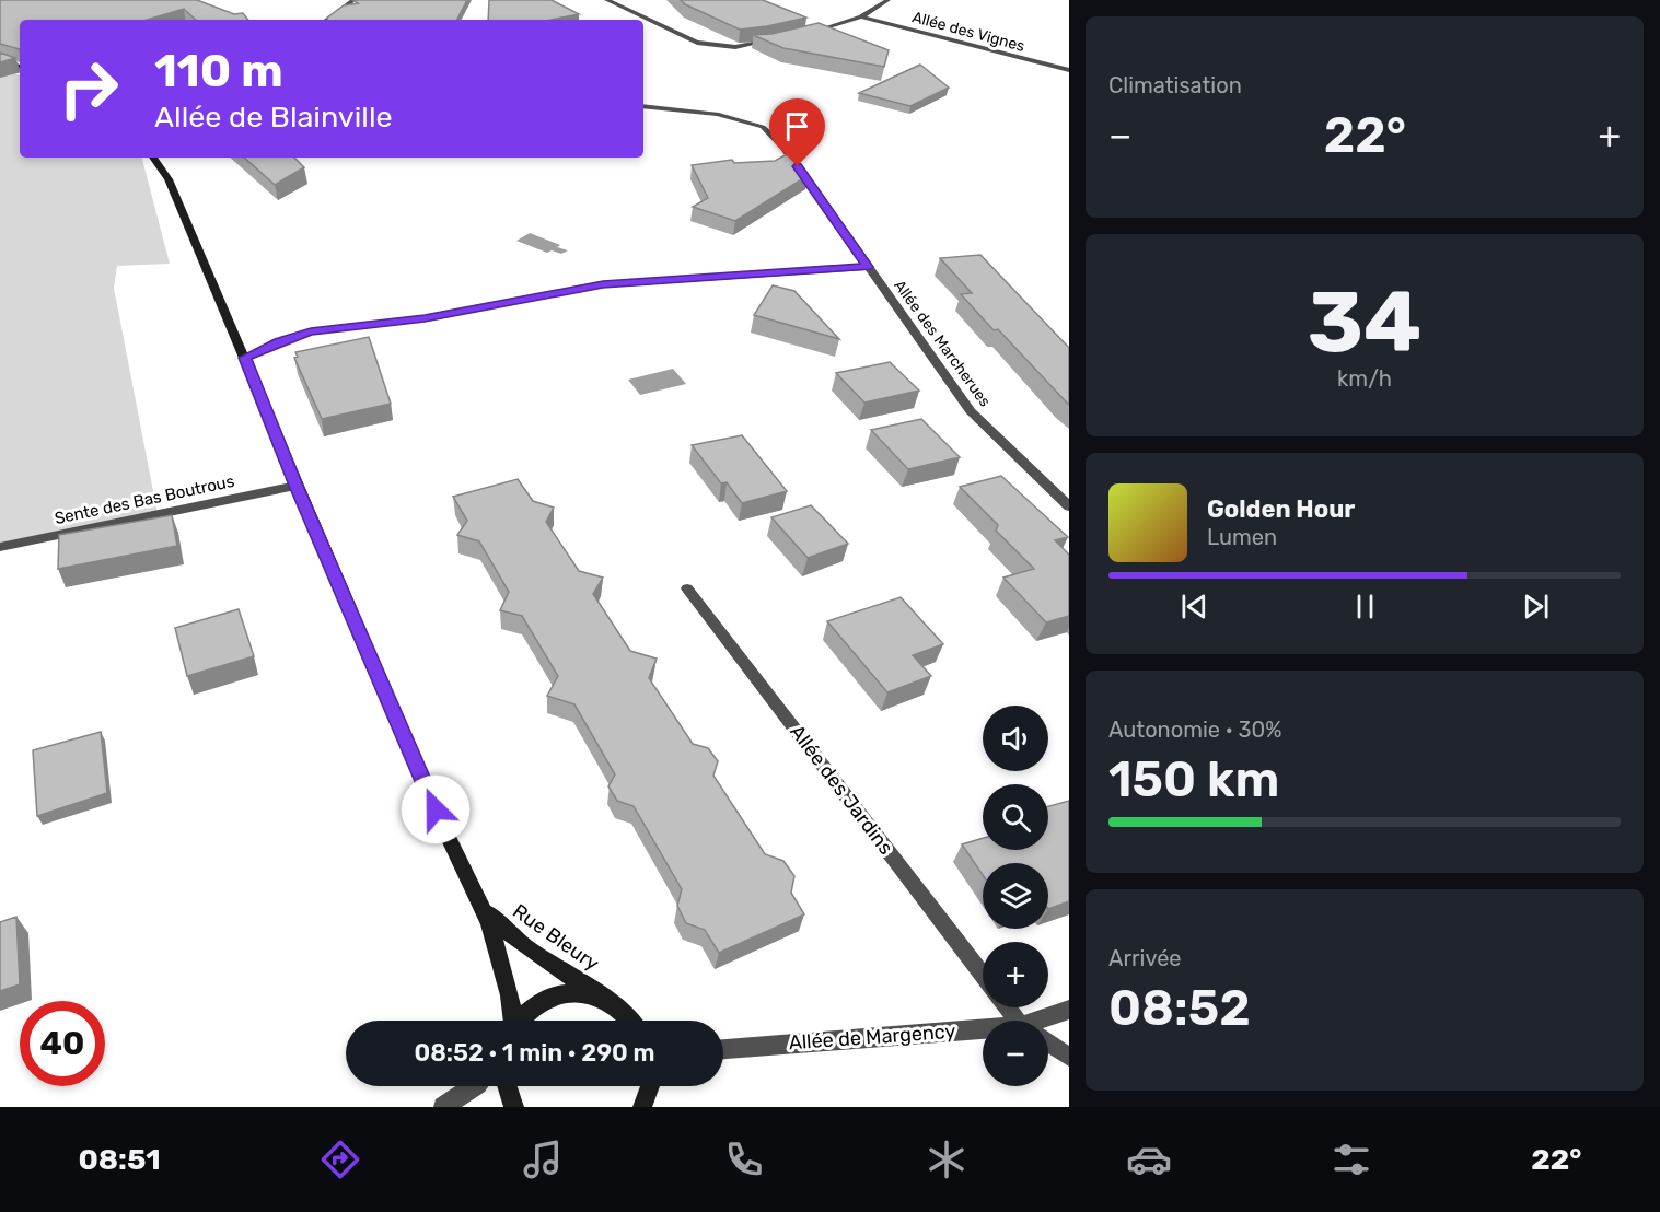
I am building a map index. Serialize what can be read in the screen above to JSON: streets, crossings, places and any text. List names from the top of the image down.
{
  "streets": {
    "street": [
      "Allée des Vignes",
      "Allée des Marcherues",
      "Sente des Bas Boutrous",
      "Allée des Jardins",
      "Rue Bleury",
      "Allée de Margency"
    ]
  },
  "page": {
    "tile": [
      "Climatisation",
      ["34", "km/h"],
      ["Autonomie · 30%", "150 km"],
      ["Arrivée", "08:52"]
    ],
    "turn": ["110 m", "Allée de Blainville"],
    "heat": ["−", "22°", "+"],
    "song": ["Golden Hour", "Lumen"],
    "map_buttons": ["+", "−"],
    "limit": "40",
    "trip": "08:52 · 1 min · 290 m",
    "tabs": ["08:51", "22°"]
  }
}
